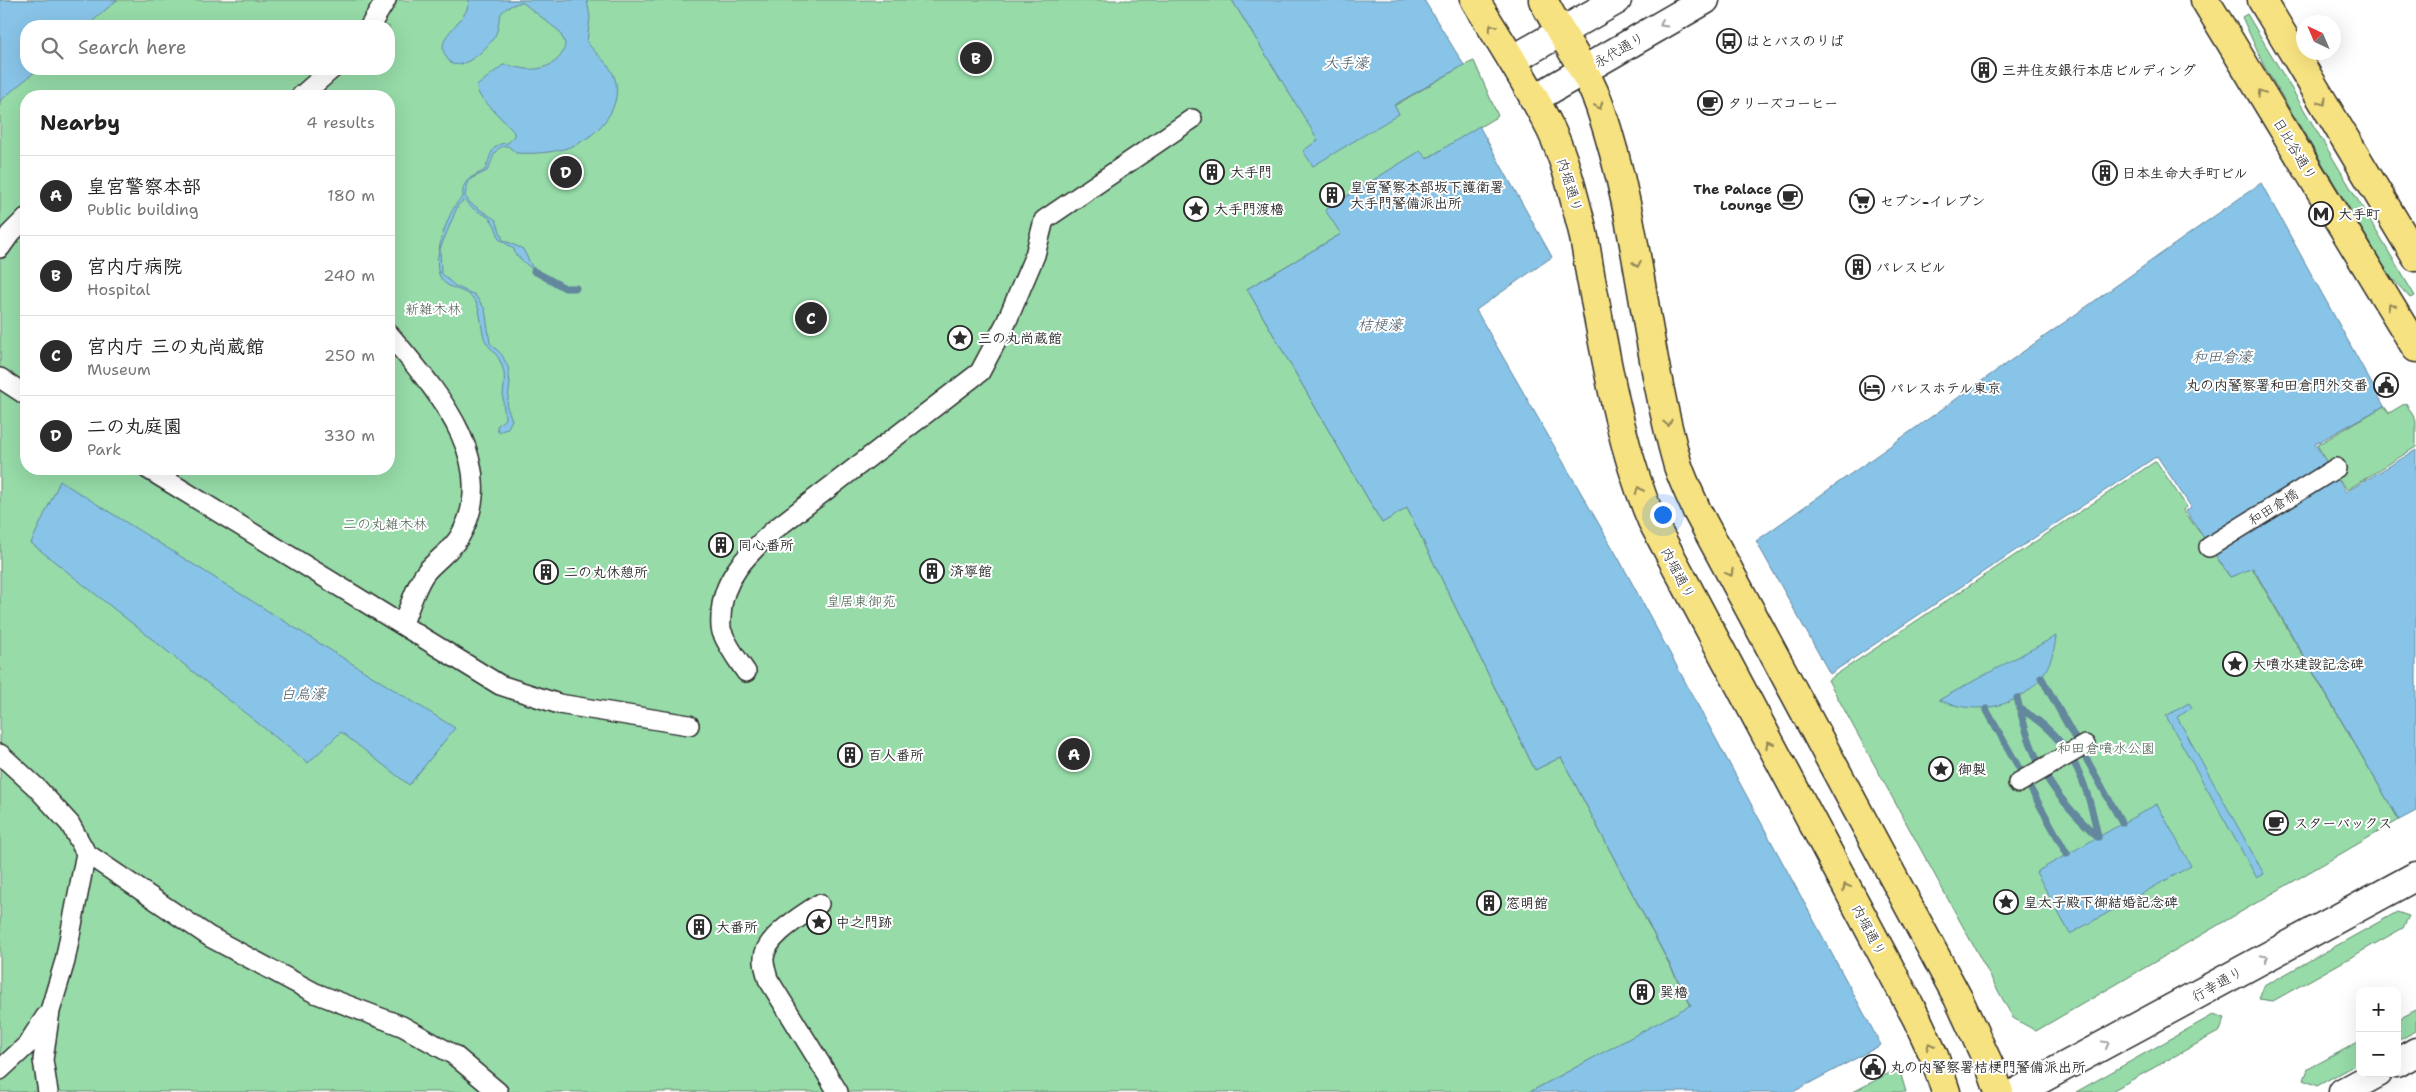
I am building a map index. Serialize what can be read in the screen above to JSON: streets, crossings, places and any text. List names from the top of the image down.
{
  "streets": {
    "main road": [
      "永代通り",
      "日比谷通り",
      "内堀通り",
      "行幸通り"
    ],
    "street": ["和田倉橋"]
  },
  "crossings": [
    ["永代通り", "内堀通り"]
  ],
  "one_way": ["行幸通り"],
  "water": [
    "大手濠",
    "桔梗濠",
    "和田倉濠",
    "白鳥濠"
  ],
  "parks": [
    "新雑木林",
    "二の丸雑木林",
    "皇居東御苑",
    "和田倉噴水公園"
  ],
  "places": {
    "bus stop": ["はとバスのりば"],
    "building": [
      "三井住友銀行本店ビルディング",
      "大手門",
      "日本生命大手町ビル",
      "皇宮警察本部坂下護衛署 大手門警備派出所",
      "パレスビル",
      "同心番所",
      "済寧館",
      "二の丸休憩所",
      "百人番所",
      "窓明館",
      "大番所",
      "巽櫓"
    ],
    "cafe": ["タリーズコーヒー", "The Palace Lounge", "スターバックス"],
    "supermarket": ["セブン-イレブン"],
    "place": [
      "大手門渡櫓",
      "三の丸尚蔵館",
      "大噴水建設記念碑",
      "御製",
      "皇太子殿下御結婚記念碑",
      "中之門跡"
    ],
    "metro station": ["大手町"],
    "public building": ["丸の内警察署和田倉門外交番", "丸の内警察署桔梗門警備派出所"],
    "hotel": ["パレスホテル東京"]
  },
  "north": "top left",
  "page": {
    "search": "Search here",
    "pins": [
      "B",
      "D",
      "C",
      "A"
    ],
    "heading": ["Nearby", "4 results"],
    "list": [
      {
        "mark": "A",
        "name": "皇宮警察本部",
        "note": "Public building",
        "value": "180 m"
      },
      {
        "mark": "B",
        "name": "宮内庁病院",
        "note": "Hospital",
        "value": "240 m"
      },
      {
        "mark": "C",
        "name": "宮内庁 三の丸尚蔵館",
        "note": "Museum",
        "value": "250 m"
      },
      {
        "mark": "D",
        "name": "二の丸庭園",
        "note": "Park",
        "value": "330 m"
      }
    ],
    "map_buttons": ["+", "−"]
  }
}
